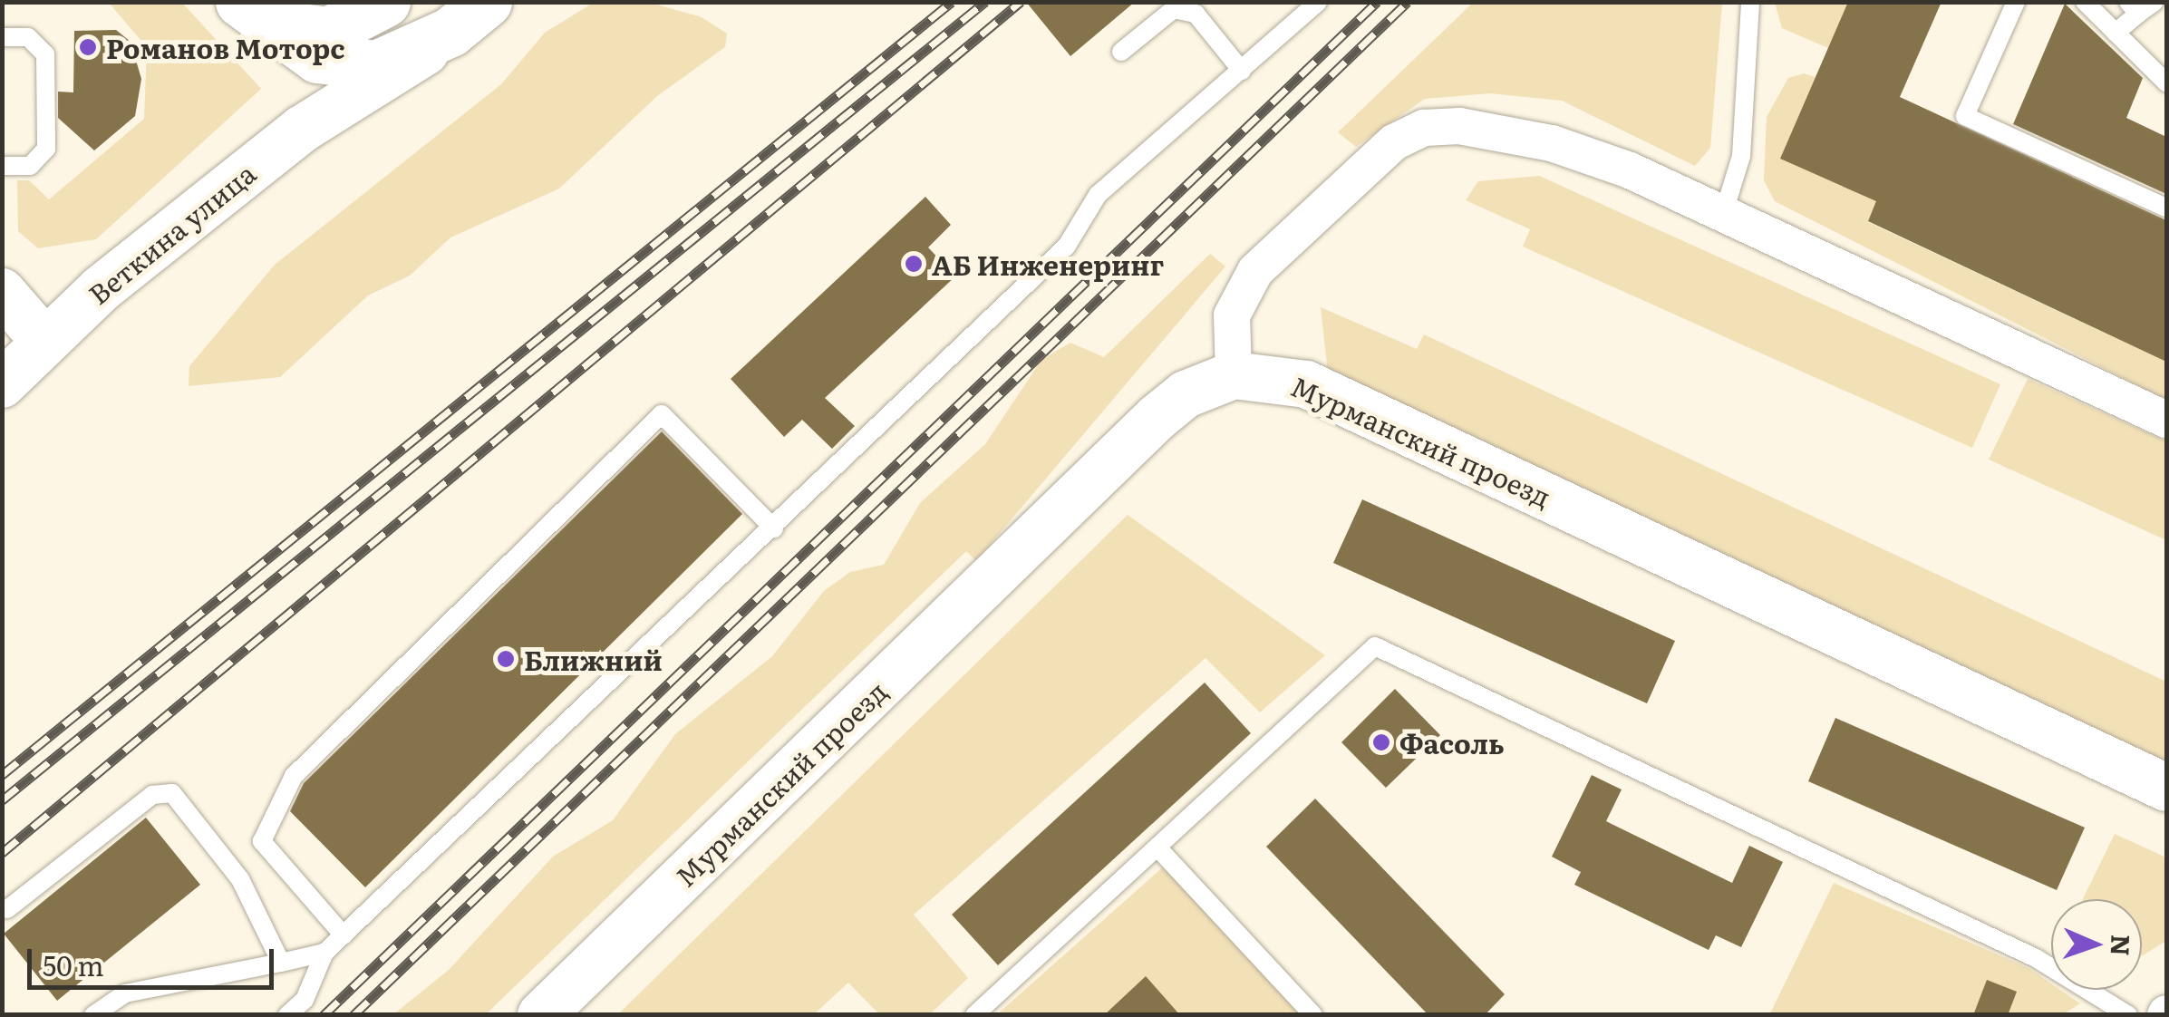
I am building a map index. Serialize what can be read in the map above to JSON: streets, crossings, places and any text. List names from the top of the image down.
{
  "streets": {
    "street": ["Веткина улица", "Мурманский проезд"]
  },
  "places": [
    "Романов Моторс",
    "АБ Инженеринг",
    "Ближний",
    "Фасоль"
  ],
  "scale_bar": "50 m",
  "north": "right"
}
